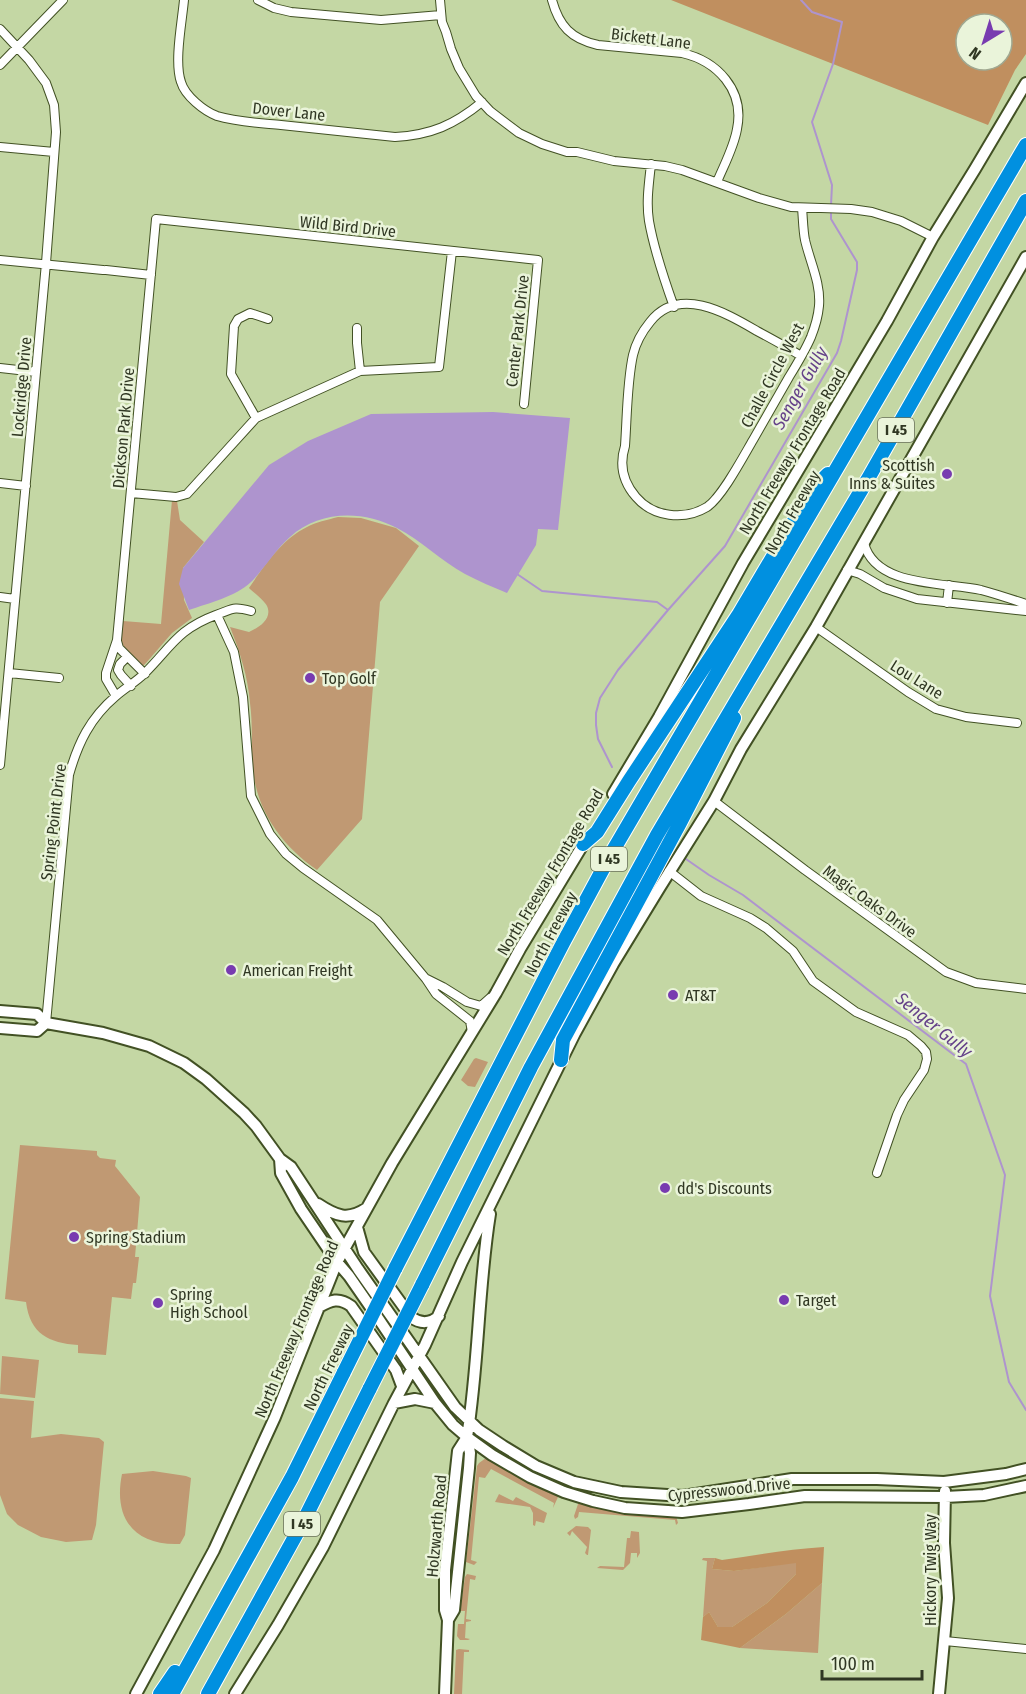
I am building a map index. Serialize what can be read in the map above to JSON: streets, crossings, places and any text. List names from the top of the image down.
{
  "streets": {
    "highway": ["I 45", "North Freeway"],
    "main road": [
      "North Freeway Frontage Road",
      "Cypresswood Drive",
      "Holzwarth Road",
      "Hickory Twig Way"
    ],
    "street": [
      "Bickett Lane",
      "Dover Lane",
      "Wild Bird Drive",
      "Center Park Drive",
      "Challe Circle West",
      "Lockridge Drive",
      "Dickson Park Drive",
      "Lou Lane",
      "Spring Point Drive",
      "Magic Oaks Drive"
    ]
  },
  "crossings": [
    ["Wild Bird Drive", "Center Park Drive"],
    ["Wild Bird Drive", "Dickson Park Drive"],
    ["Dickson Park Drive", "Spring Point Drive"],
    ["North Freeway Frontage Road", "Cypresswood Drive"],
    ["Cypresswood Drive", "Holzwarth Road"],
    ["Cypresswood Drive", "Hickory Twig Way"]
  ],
  "water": ["Senger Gully"],
  "places": [
    "Scottish Inns & Suites",
    "Top Golf",
    "American Freight",
    "AT&T",
    "dd's Discounts",
    "Spring Stadium",
    "Target",
    "Spring High School"
  ],
  "scale_bar": "100 m",
  "north": "bottom left"
}
